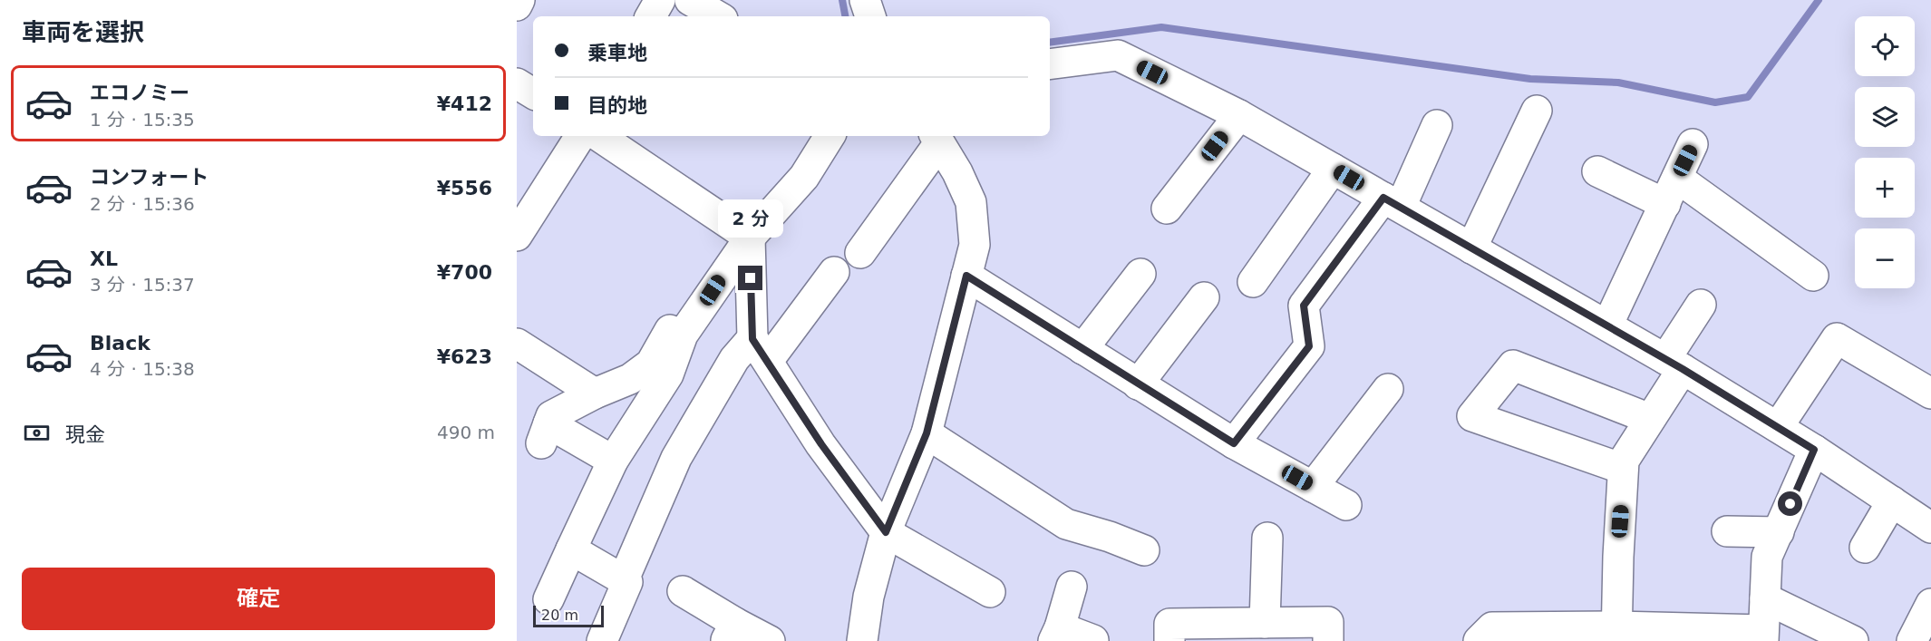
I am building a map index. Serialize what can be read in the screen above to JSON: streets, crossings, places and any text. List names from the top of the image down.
{
  "scale_bar": "20 m",
  "page": {
    "heading": "車両を選択",
    "map_buttons": ["+", "−"],
    "banner": ["乗車地", "目的地"],
    "list": [
      {
        "name": "エコノミー",
        "note": "1 分 · 15:35",
        "value": "¥412"
      },
      {
        "name": "コンフォート",
        "note": "2 分 · 15:36",
        "value": "¥556"
      },
      {
        "name": "XL",
        "note": "3 分 · 15:37",
        "value": "¥700"
      },
      {
        "name": "Black",
        "note": "4 分 · 15:38",
        "value": "¥623"
      }
    ],
    "bubble": "2 分",
    "pay": ["現金", "490 m"],
    "buttons": "確定",
    "scale": "20 m"
  }
}
